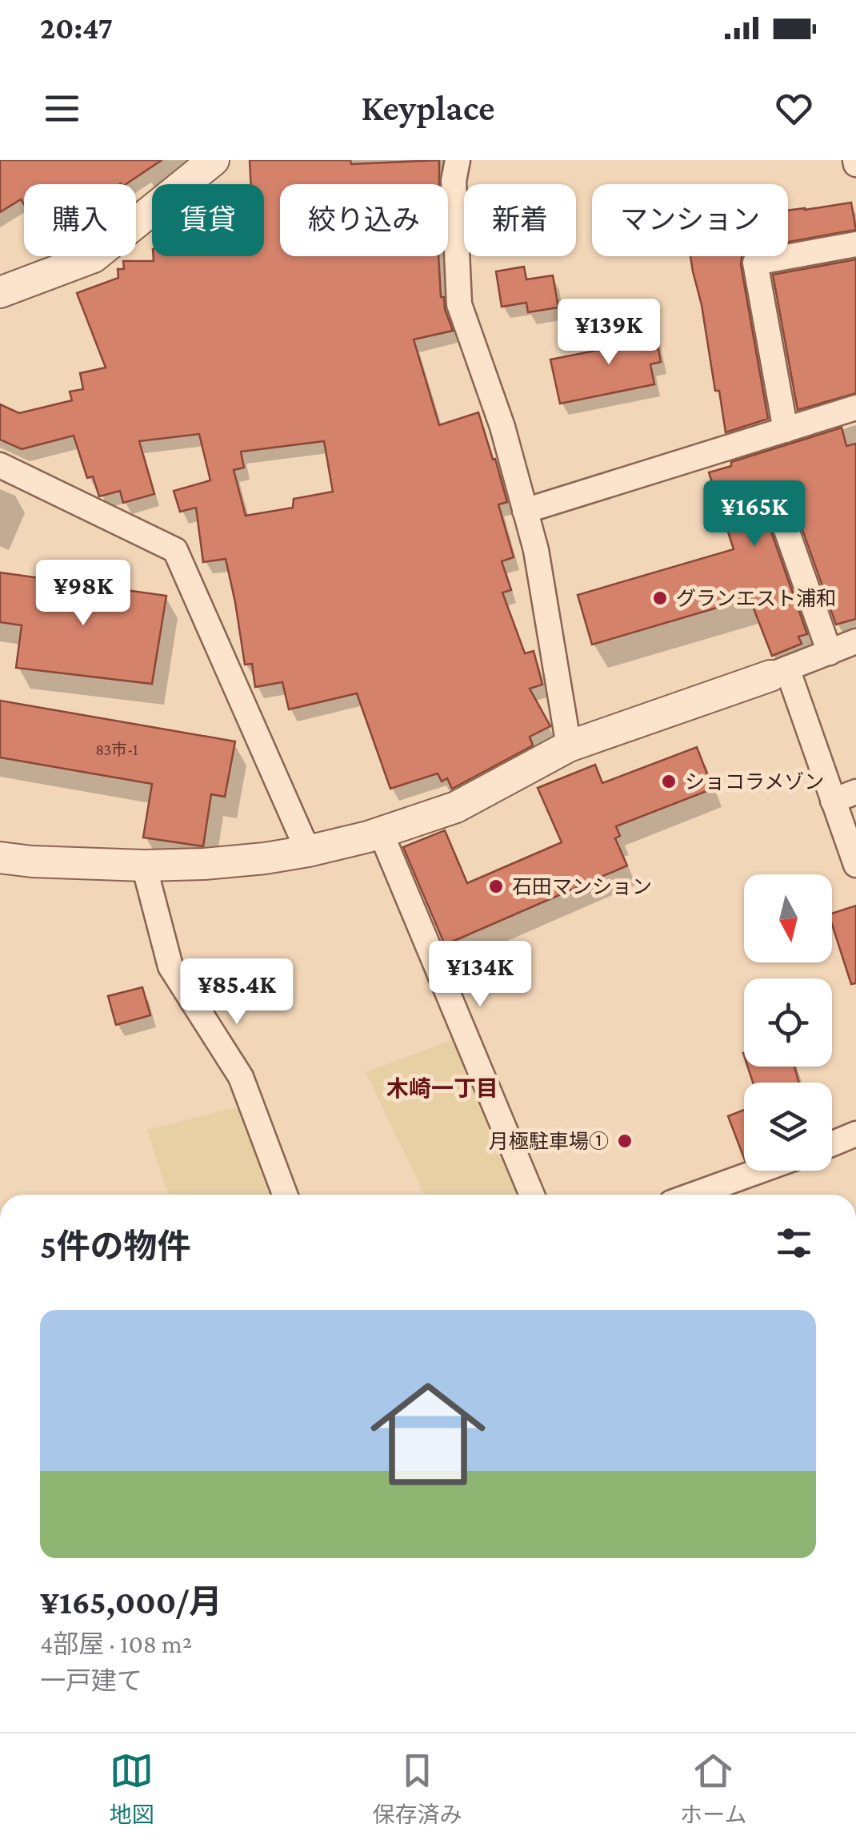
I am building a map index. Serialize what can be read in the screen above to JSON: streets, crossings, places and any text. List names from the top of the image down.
{
  "districts": ["木崎一丁目"],
  "places": [
    "グランエスト浦和",
    "ショコラメゾン",
    "石田マンション",
    "月極駐車場①"
  ],
  "house_numbers": ["83市-1"],
  "north": "bottom",
  "page": {
    "status": "20:47",
    "header": "Keyplace",
    "chip": [
      "購入",
      "賃貸",
      "絞り込み",
      "新着",
      "マンション"
    ],
    "price": [
      "¥139K",
      "¥165K",
      "¥98K",
      "¥134K",
      "¥85.4K"
    ],
    "heading": "5件の物件",
    "list": [
      {
        "name": "¥165,000/月",
        "note": "4部屋 · 108 m² · 一戸建て"
      }
    ],
    "tabs": ["地図", "保存済み", "ホーム"]
  }
}
